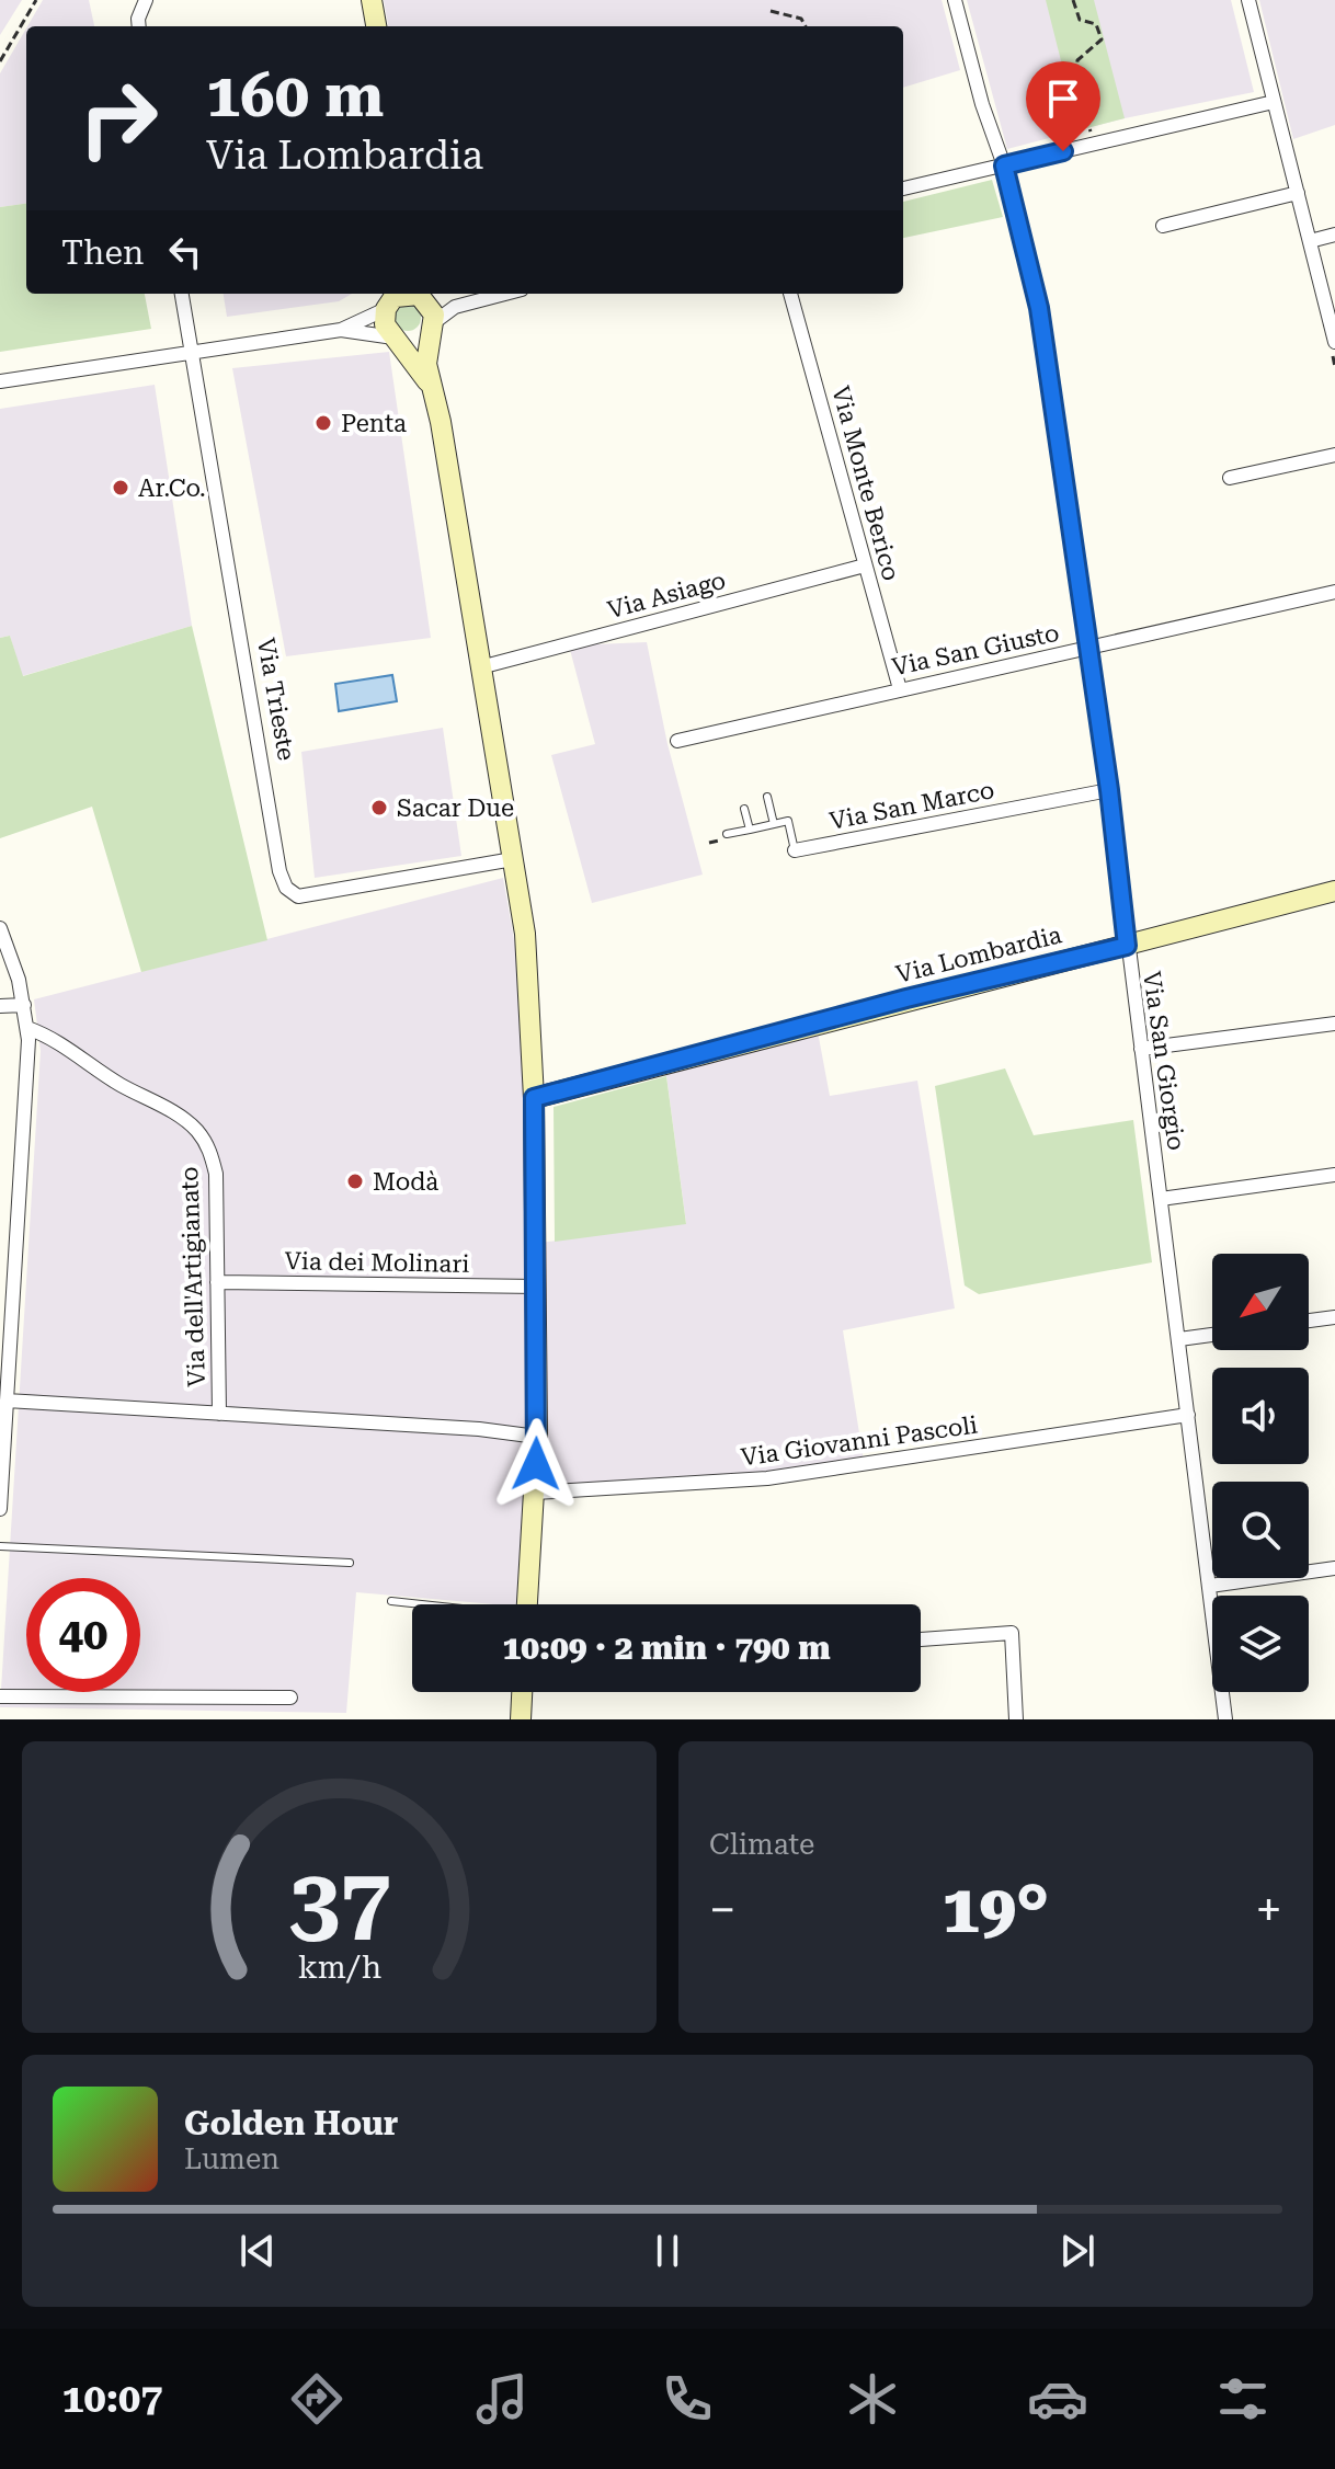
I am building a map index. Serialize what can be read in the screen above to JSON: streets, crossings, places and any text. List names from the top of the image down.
{
  "streets": {
    "street": [
      "Via Monte Berico",
      "Via Asiago",
      "Via San Giusto",
      "Via Trieste",
      "Via San Marco",
      "Via Lombardia",
      "Via San Giorgio",
      "Via dei Molinari",
      "Via dell'Artigianato",
      "Via Giovanni Pascoli"
    ]
  },
  "crossings": [
    ["Via Monte Berico", "Via Asiago"],
    ["Via Monte Berico", "Via San Giusto"],
    ["Via San Giusto", "Via San Giorgio"],
    ["Via San Marco", "Via San Giorgio"],
    ["Via Lombardia", "Via San Giorgio"],
    ["Via San Giorgio", "Via Giovanni Pascoli"],
    ["Via dei Molinari", "Via dell'Artigianato"]
  ],
  "places": [
    "Penta",
    "Ar.Co.",
    "Sacar Due",
    "Modà"
  ],
  "north": "bottom left",
  "page": {
    "turn": ["160 m", "Via Lombardia"],
    "then": "Then",
    "limit": "40",
    "trip": "10:09 · 2 min · 790 m",
    "tile": "Climate",
    "heat": ["−", "19°", "+"],
    "song": ["Golden Hour", "Lumen"],
    "tabs": "10:07",
    "gauge": ["37", "km/h"]
  }
}
